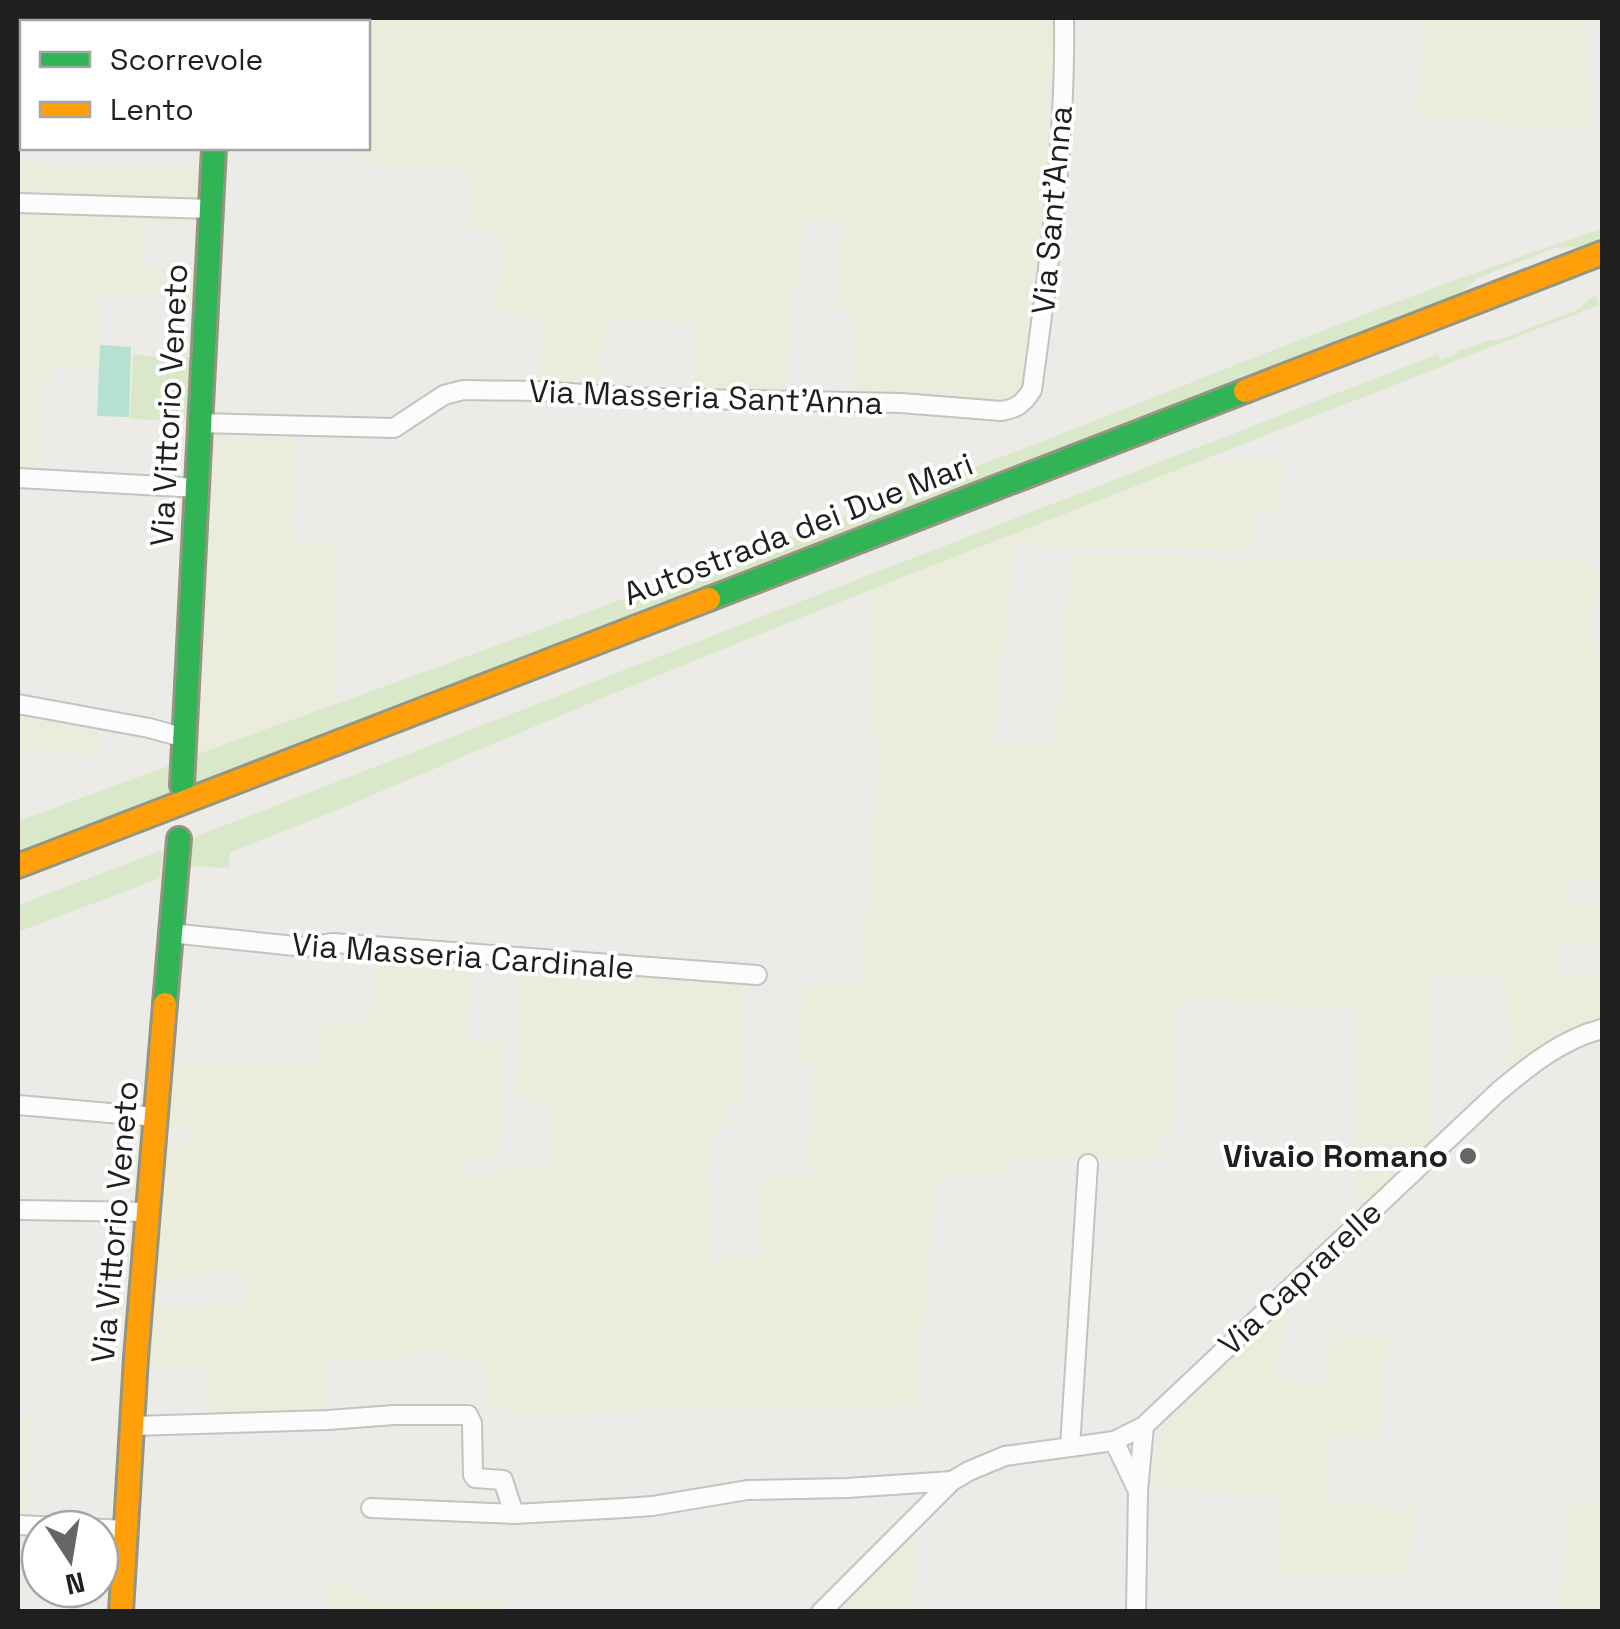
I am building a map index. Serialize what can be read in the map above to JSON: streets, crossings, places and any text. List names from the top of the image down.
{
  "streets": {
    "main road": ["Via Vittorio Veneto", "Autostrada dei Due Mari"],
    "street": [
      "Via Sant'Anna",
      "Via Masseria Sant'Anna",
      "Via Masseria Cardinale",
      "Via Caprarelle"
    ]
  },
  "crossings": [
    ["Via Sant'Anna", "Via Masseria Sant'Anna"],
    ["Via Masseria Sant'Anna", "Via Vittorio Veneto"],
    ["Via Vittorio Veneto", "Via Masseria Cardinale"]
  ],
  "places": ["Vivaio Romano"],
  "legend": ["Scorrevole", "Lento"],
  "north": "bottom"
}
